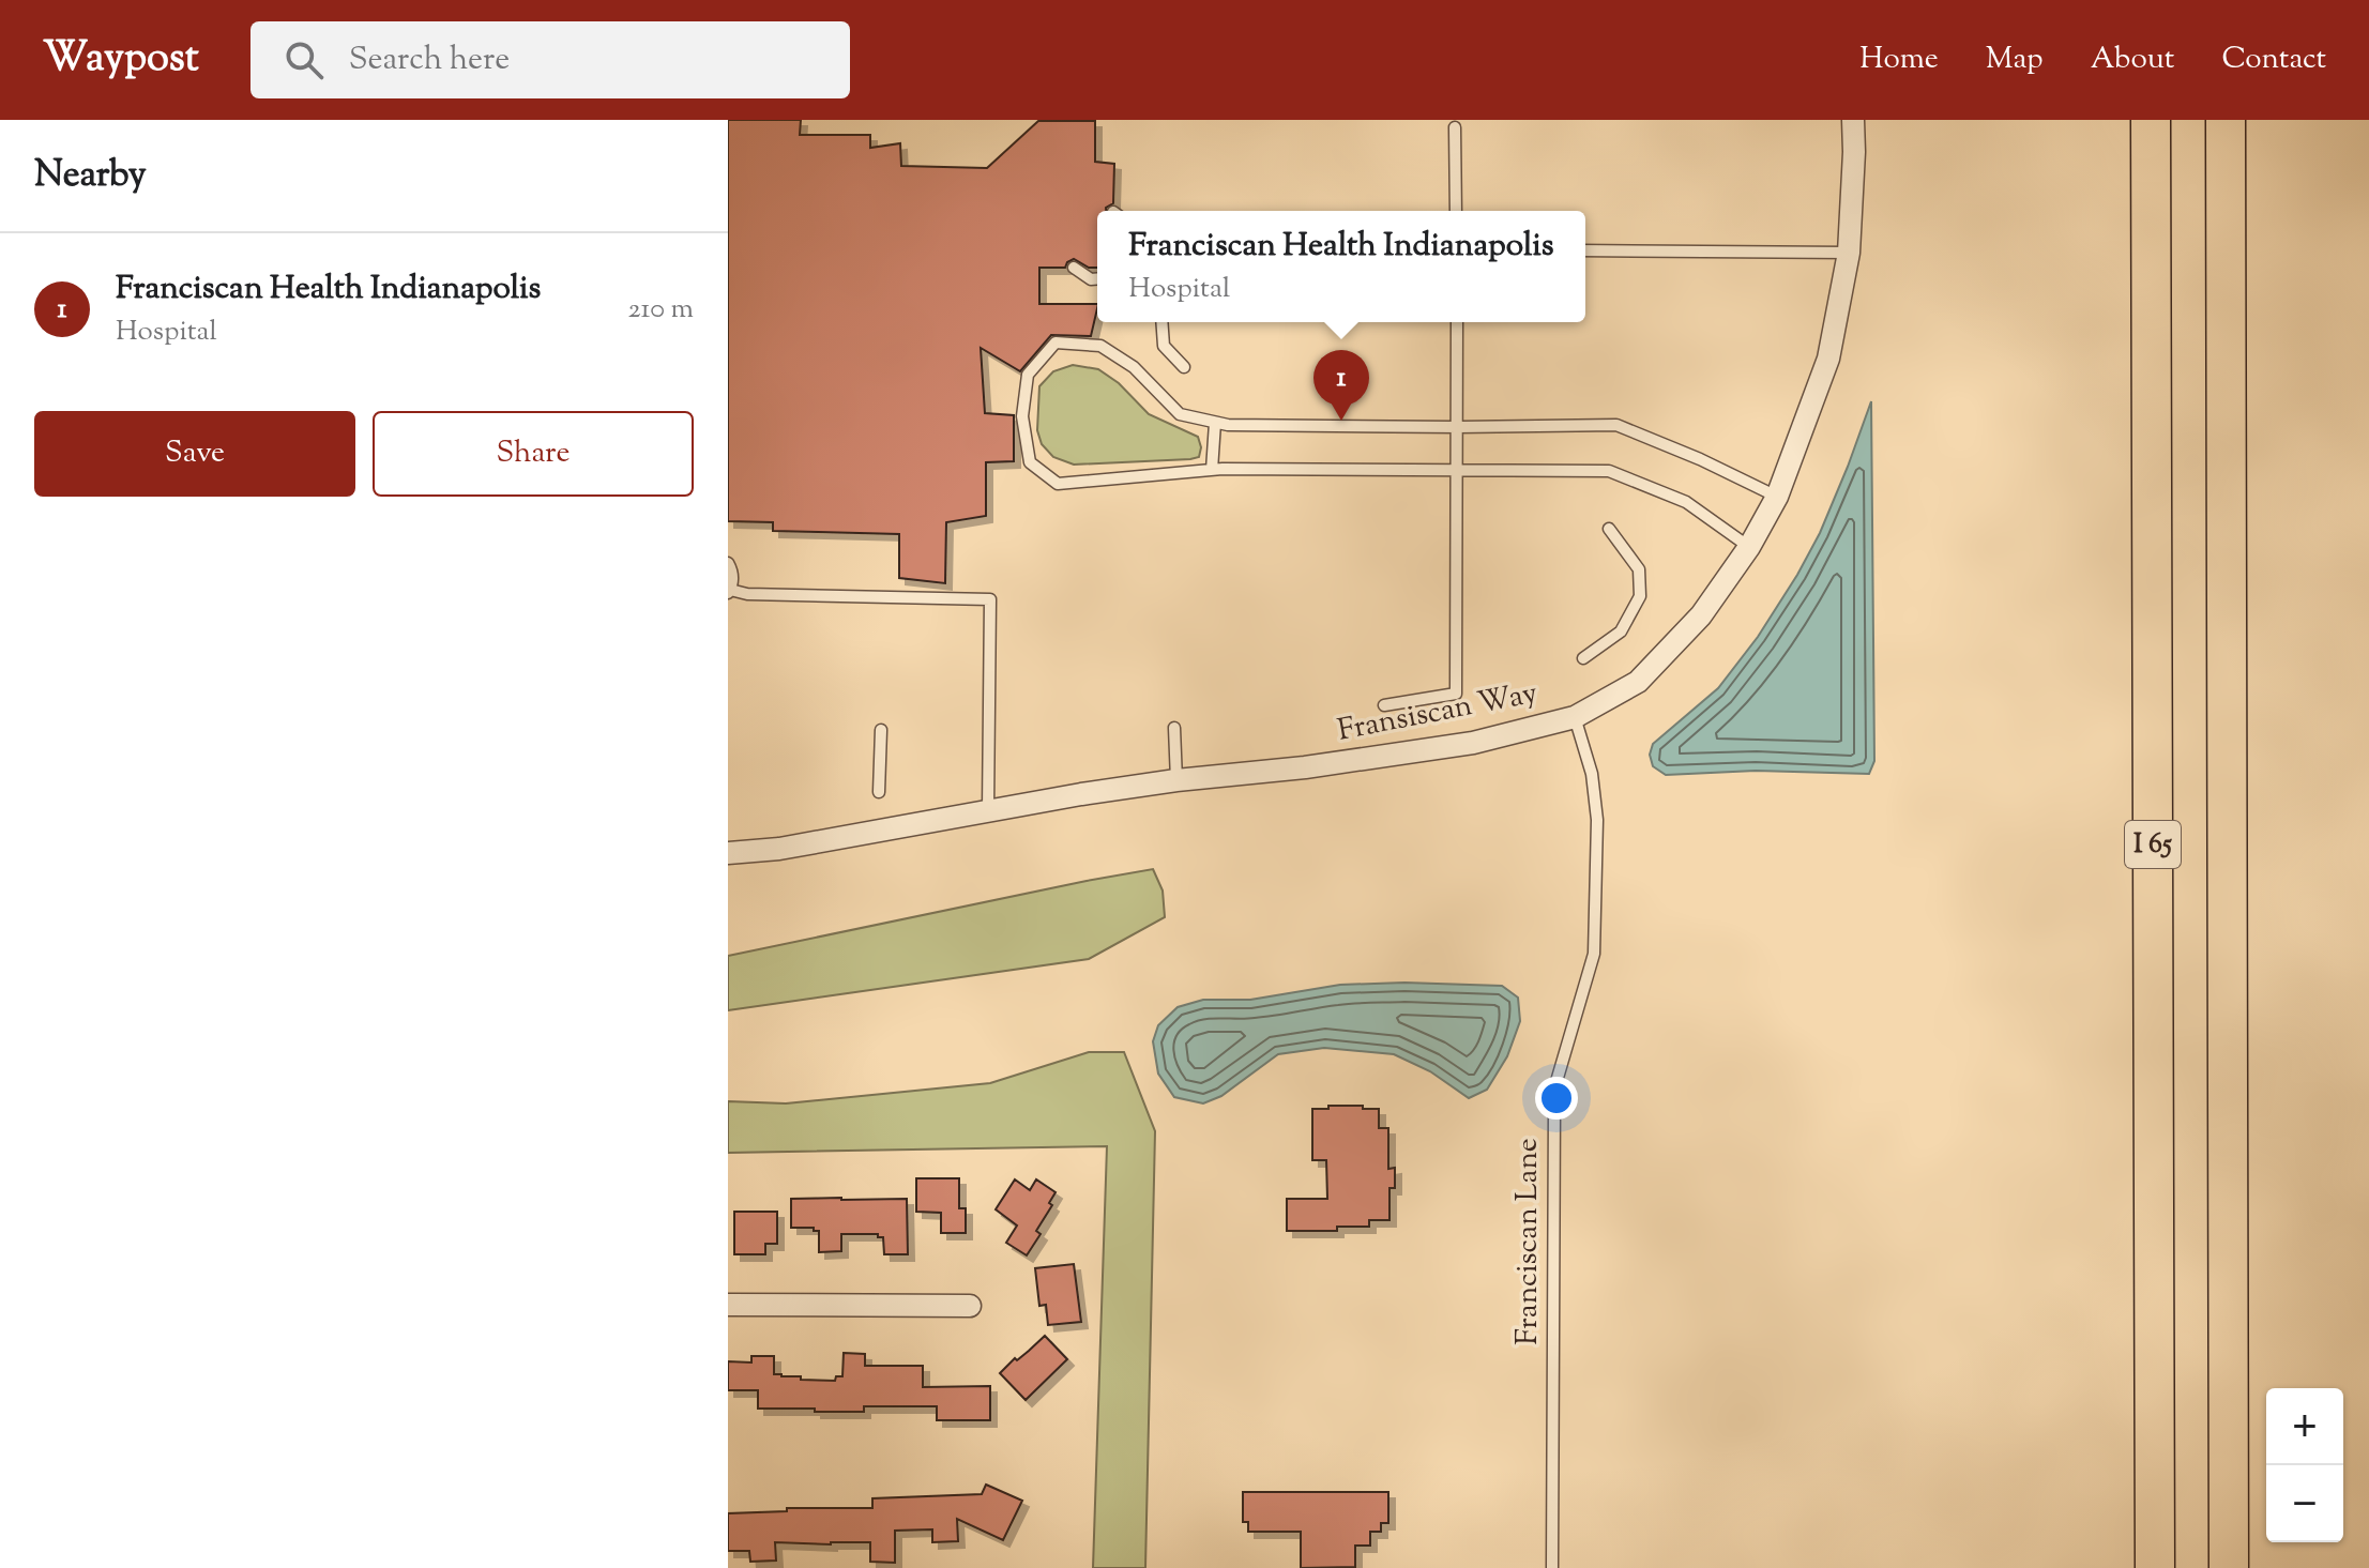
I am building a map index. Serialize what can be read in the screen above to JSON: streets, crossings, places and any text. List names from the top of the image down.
{
  "streets": {
    "highway": ["I 65"],
    "street": ["Fransiscan Way"],
    "lane": ["Franciscan Lane"]
  },
  "crossings": [
    ["Fransiscan Way", "Franciscan Lane"]
  ],
  "page": {
    "header": "Waypost",
    "search": "Search here",
    "nav": [
      "Home",
      "Map",
      "About",
      "Contact"
    ],
    "heading": "Nearby",
    "popup": ["Franciscan Health Indianapolis", "Hospital"],
    "list": [
      {
        "mark": "1",
        "name": "Franciscan Health Indianapolis",
        "note": "Hospital",
        "value": "210 m"
      }
    ],
    "pins": "1",
    "buttons": ["Save", "Share"],
    "map_buttons": ["+", "−"]
  }
}
